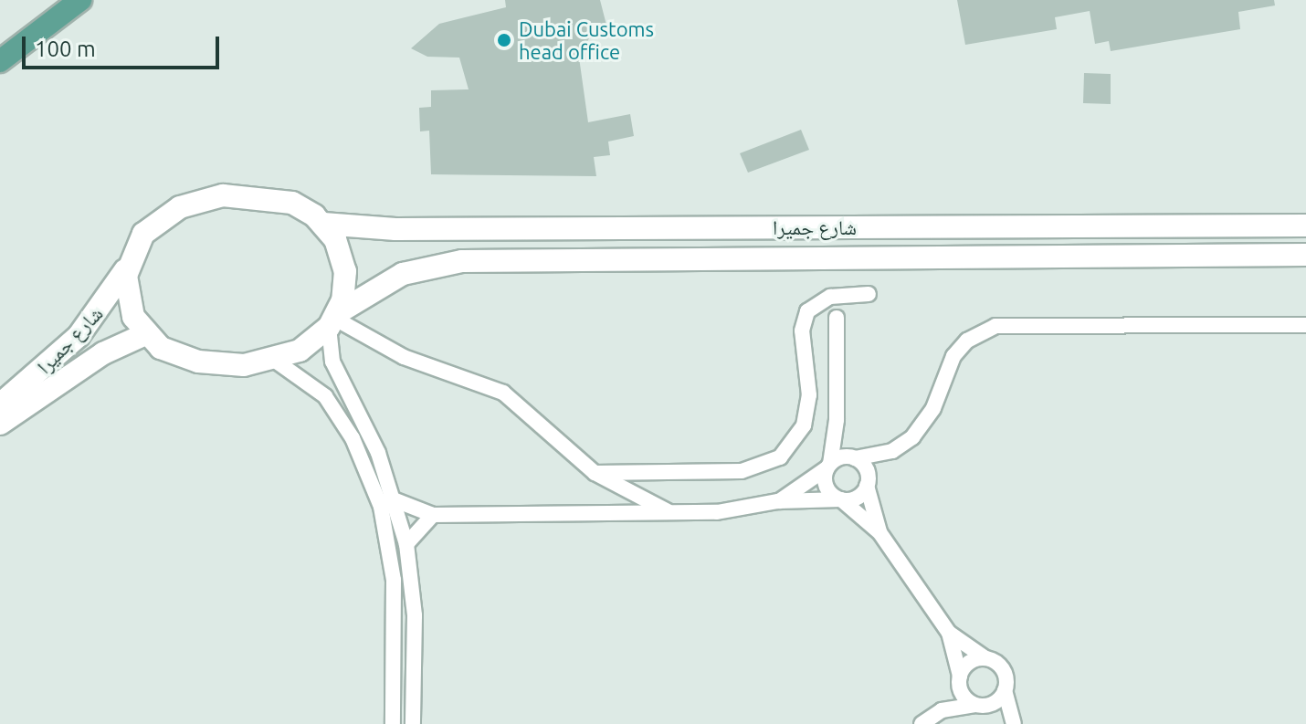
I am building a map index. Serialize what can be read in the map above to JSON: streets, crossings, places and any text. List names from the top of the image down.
{
  "streets": {
    "street": ["شارع جميرا"]
  },
  "places": ["Dubai Customs head office"],
  "scale_bar": "100 m"
}
